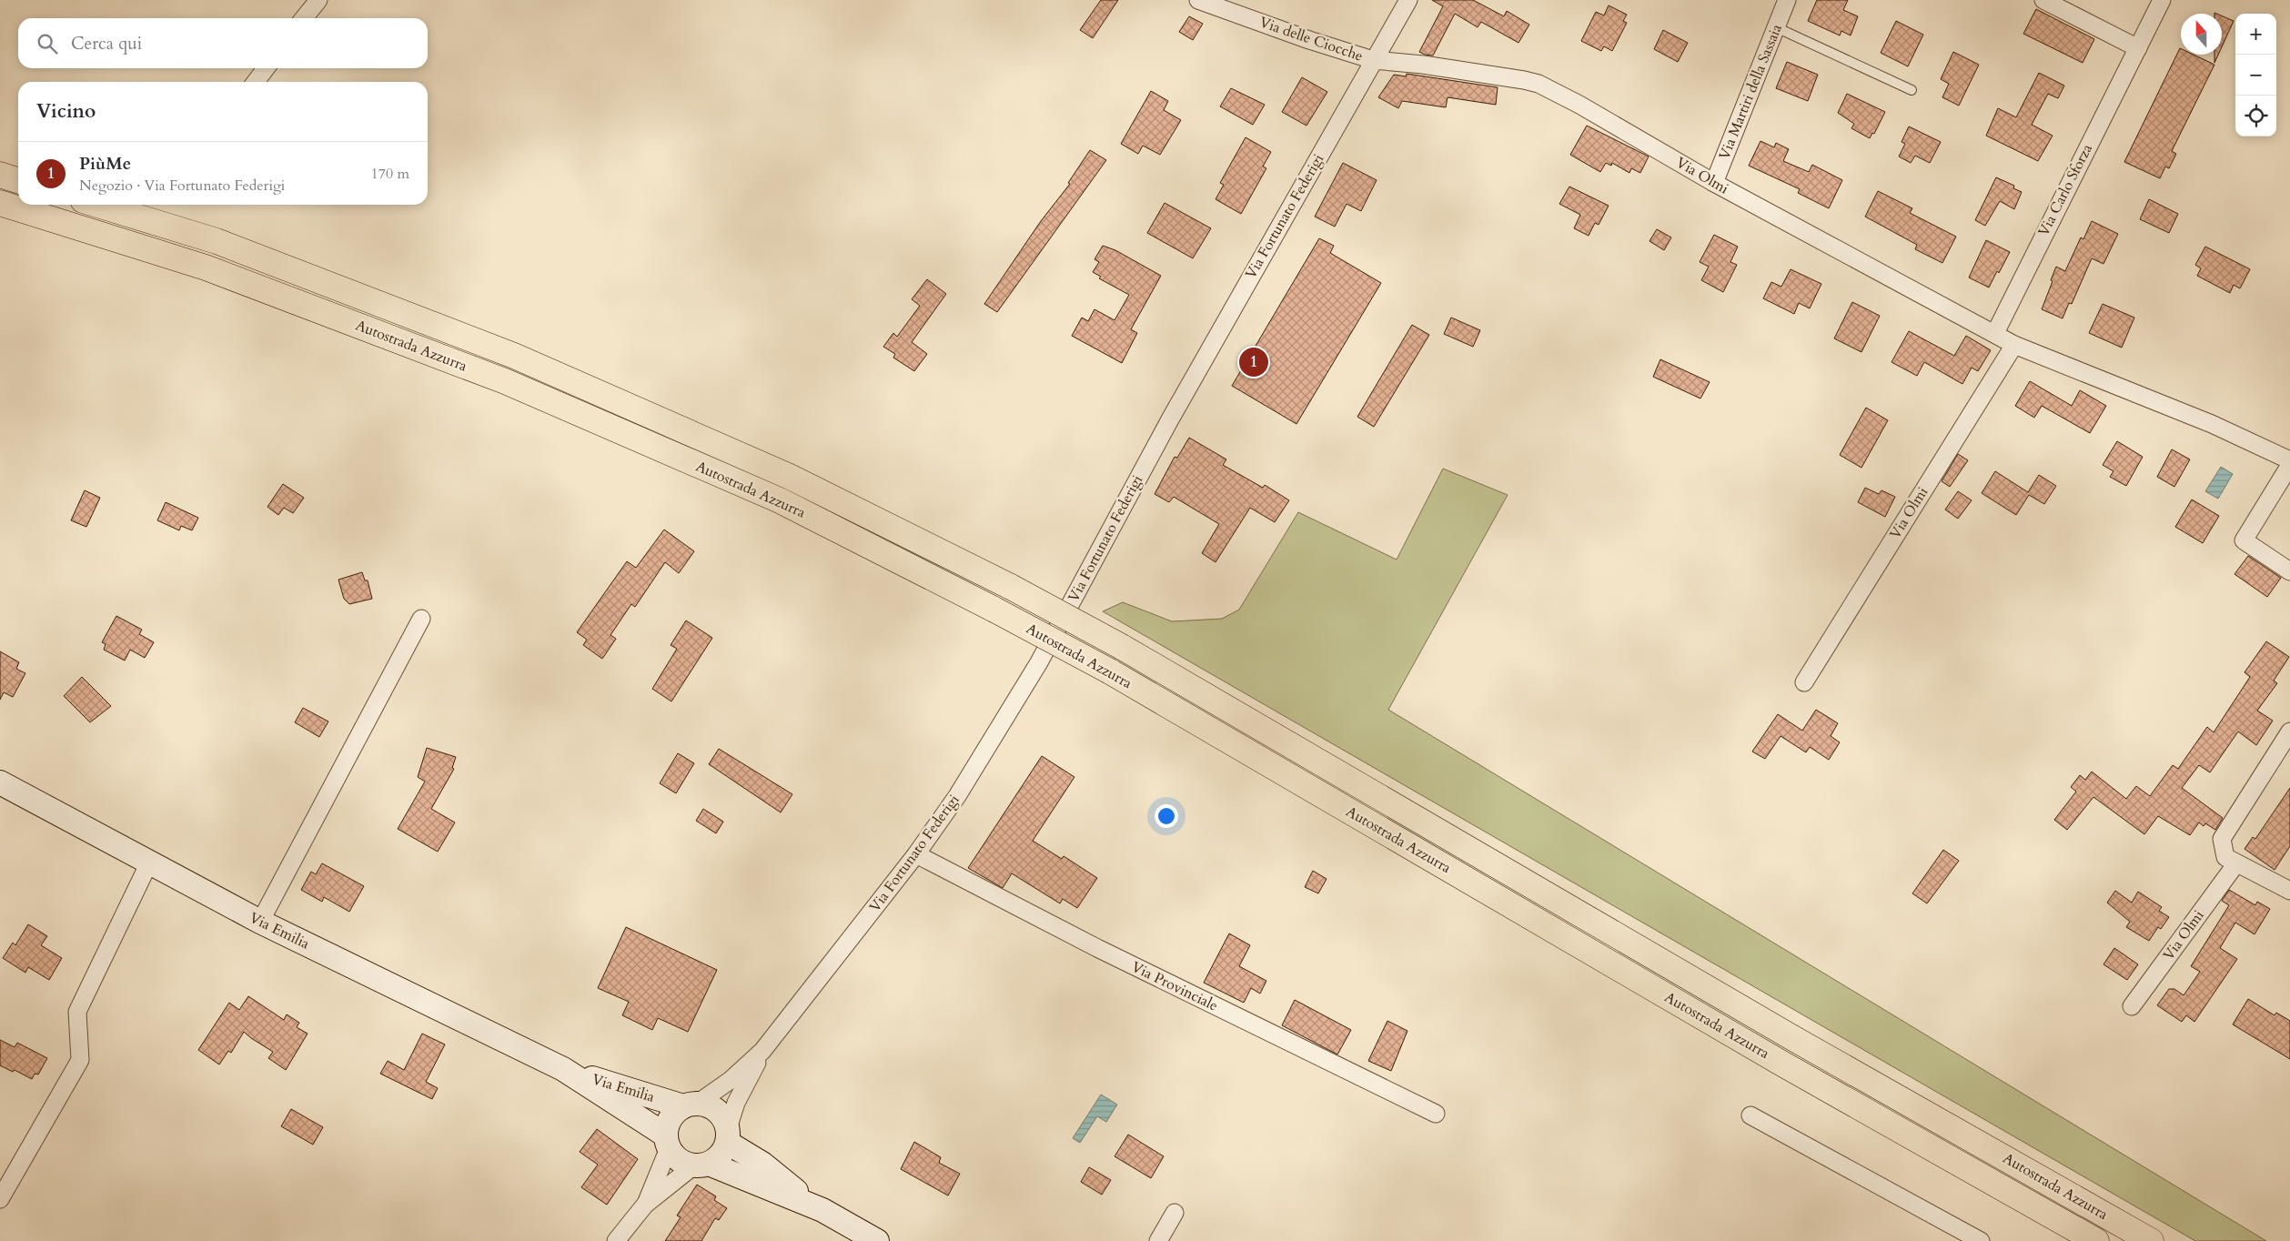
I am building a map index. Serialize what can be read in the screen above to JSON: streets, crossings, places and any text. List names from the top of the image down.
{
  "streets": {
    "highway": ["Autostrada Azzurra"],
    "main road": ["Via Emilia"],
    "street": [
      "Via delle Ciocche",
      "Via Martiri della Sassaia",
      "Via Olmi",
      "Via Carlo Sforza",
      "Via Fortunato Federigi",
      "Via Provinciale"
    ]
  },
  "crossings": [
    ["Via delle Ciocche", "Via Olmi"],
    ["Via delle Ciocche", "Via Fortunato Federigi"],
    ["Via Martiri della Sassaia", "Via Olmi"],
    ["Via Olmi", "Via Carlo Sforza"],
    ["Via Olmi", "Via Fortunato Federigi"],
    ["Via Fortunato Federigi", "Via Emilia"],
    ["Via Fortunato Federigi", "Via Provinciale"]
  ],
  "north": "top",
  "page": {
    "map_buttons": ["+", "−"],
    "search": "Cerca qui",
    "heading": "Vicino",
    "list": [
      {
        "mark": "1",
        "name": "PiùMe",
        "note": "Negozio · Via Fortunato Federigi",
        "value": "170 m"
      }
    ],
    "pins": "1"
  }
}
